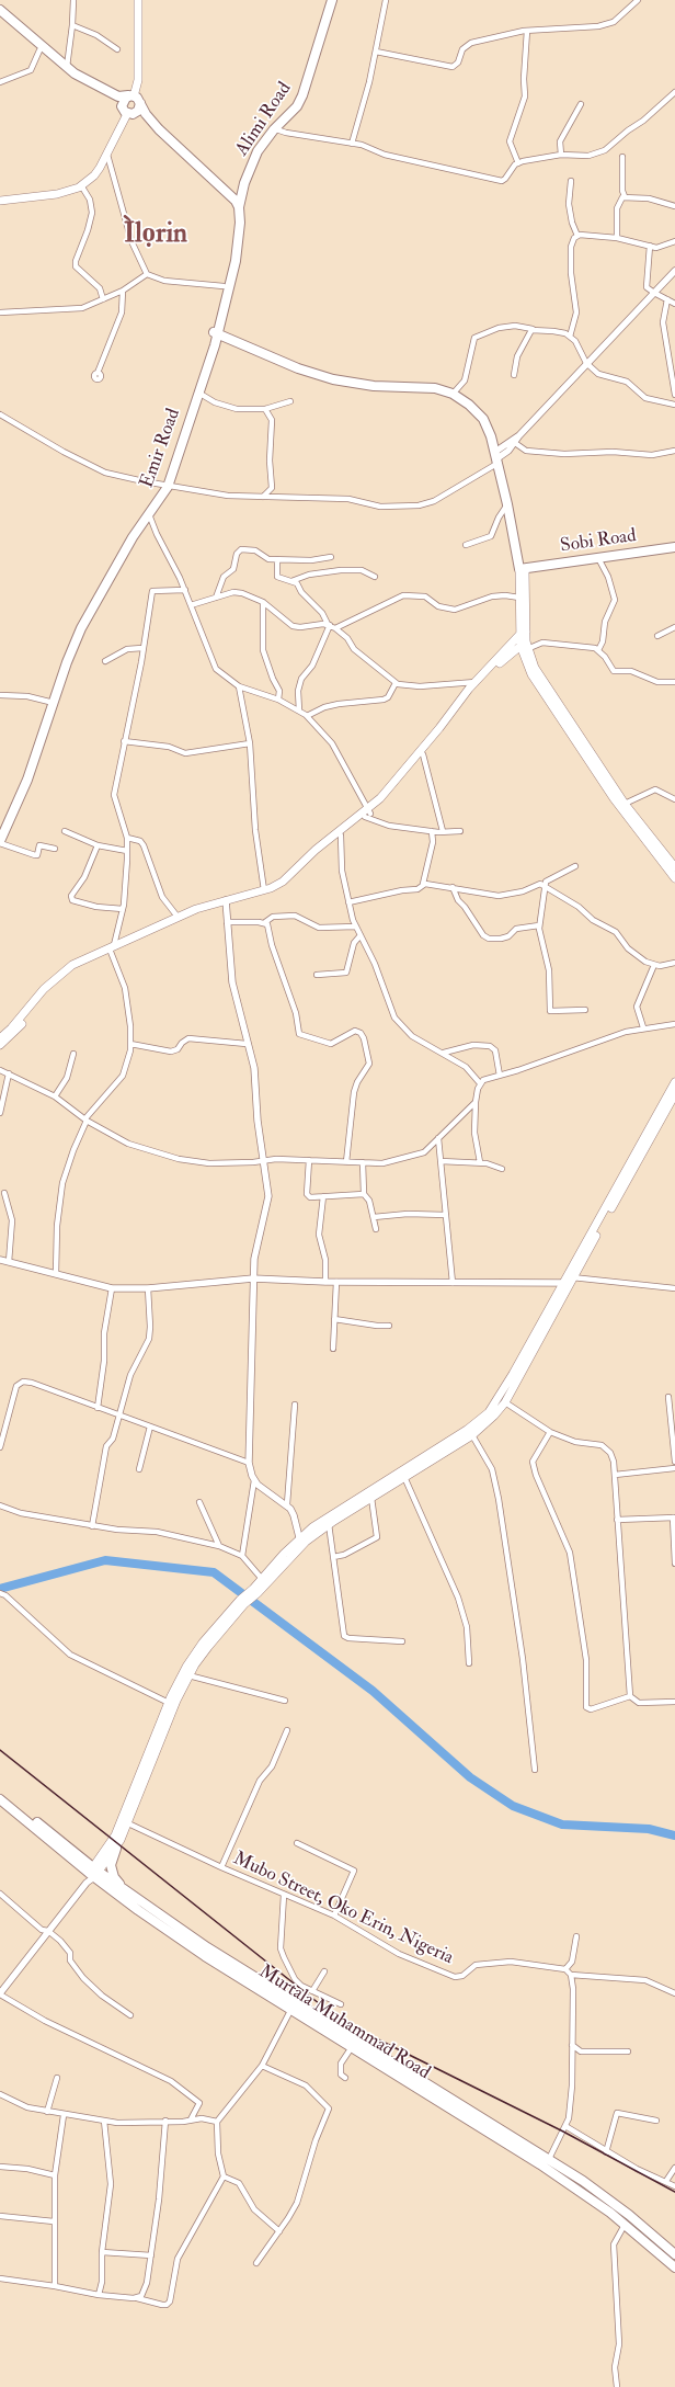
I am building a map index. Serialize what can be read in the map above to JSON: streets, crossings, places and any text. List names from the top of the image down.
{
  "streets": {
    "highway": [
      "Alimi Road",
      "Emir Road",
      "Sobi Road",
      "Murtala Muhammad Road"
    ],
    "street": ["Mubo Street, Oko Erin, Nigeria"]
  },
  "crossings": [
    ["Alimi Road", "Emir Road"]
  ],
  "districts": ["Ìlọrin"]
}
